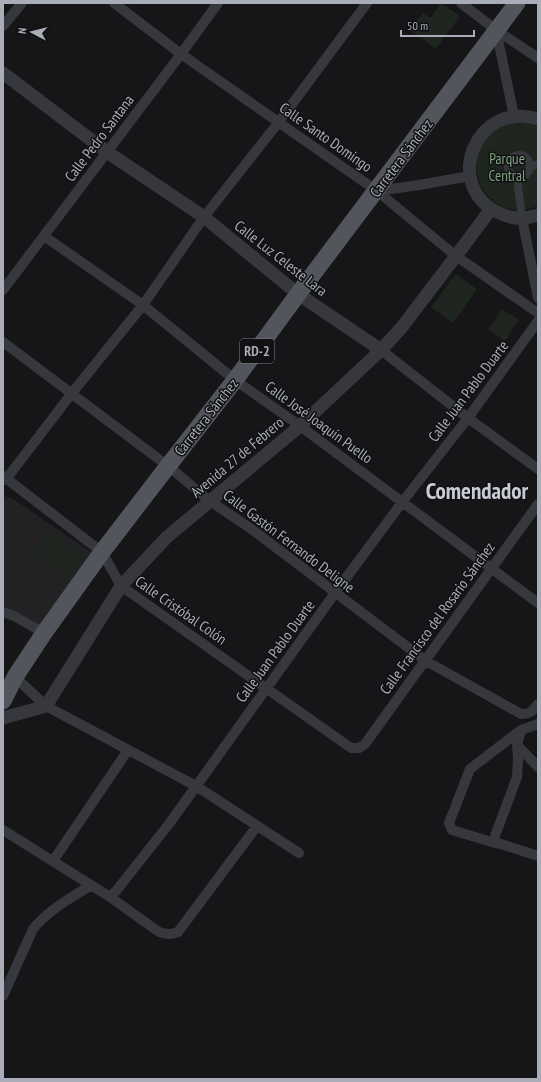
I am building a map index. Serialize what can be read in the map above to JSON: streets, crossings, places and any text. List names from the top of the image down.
{
  "streets": {
    "main road": ["Carretera Sánchez", "RD-2"],
    "street": [
      "Calle Santo Domingo",
      "Calle Pedro Santana",
      "Calle Luz Celeste Lara",
      "Calle Juan Pablo Duarte",
      "Calle José Joaquín Puello",
      "Avenida 27 de Febrero",
      "Calle Gastón Fernando Deligne",
      "Calle Cristóbal Colón",
      "Calle Francisco del Rosario Sánchez"
    ]
  },
  "crossings": [
    ["Calle Santo Domingo", "Calle Pedro Santana"],
    ["Calle Santo Domingo", "Carretera Sánchez"],
    ["Calle Santo Domingo", "Avenida 27 de Febrero"],
    ["Calle Pedro Santana", "Calle Luz Celeste Lara"],
    ["Calle Pedro Santana", "Calle José Joaquín Puello"],
    ["Carretera Sánchez", "Calle Luz Celeste Lara"],
    ["Carretera Sánchez", "Calle José Joaquín Puello"],
    ["Carretera Sánchez", "Calle Gastón Fernando Deligne"],
    ["Carretera Sánchez", "Calle Cristóbal Colón"],
    ["Calle Luz Celeste Lara", "Calle Juan Pablo Duarte"],
    ["Calle Luz Celeste Lara", "Avenida 27 de Febrero"],
    ["Calle Juan Pablo Duarte", "Calle José Joaquín Puello"],
    ["Calle Juan Pablo Duarte", "Calle Gastón Fernando Deligne"],
    ["Calle Juan Pablo Duarte", "Calle Cristóbal Colón"],
    ["Calle José Joaquín Puello", "Avenida 27 de Febrero"],
    ["Calle José Joaquín Puello", "Calle Francisco del Rosario Sánchez"],
    ["Avenida 27 de Febrero", "Calle Gastón Fernando Deligne"],
    ["Avenida 27 de Febrero", "Calle Cristóbal Colón"],
    ["Calle Gastón Fernando Deligne", "Calle Francisco del Rosario Sánchez"],
    ["Calle Cristóbal Colón", "Calle Francisco del Rosario Sánchez"]
  ],
  "districts": ["Comendador"],
  "parks": ["Parque Central"],
  "scale_bar": "50 m",
  "north": "left"
}
